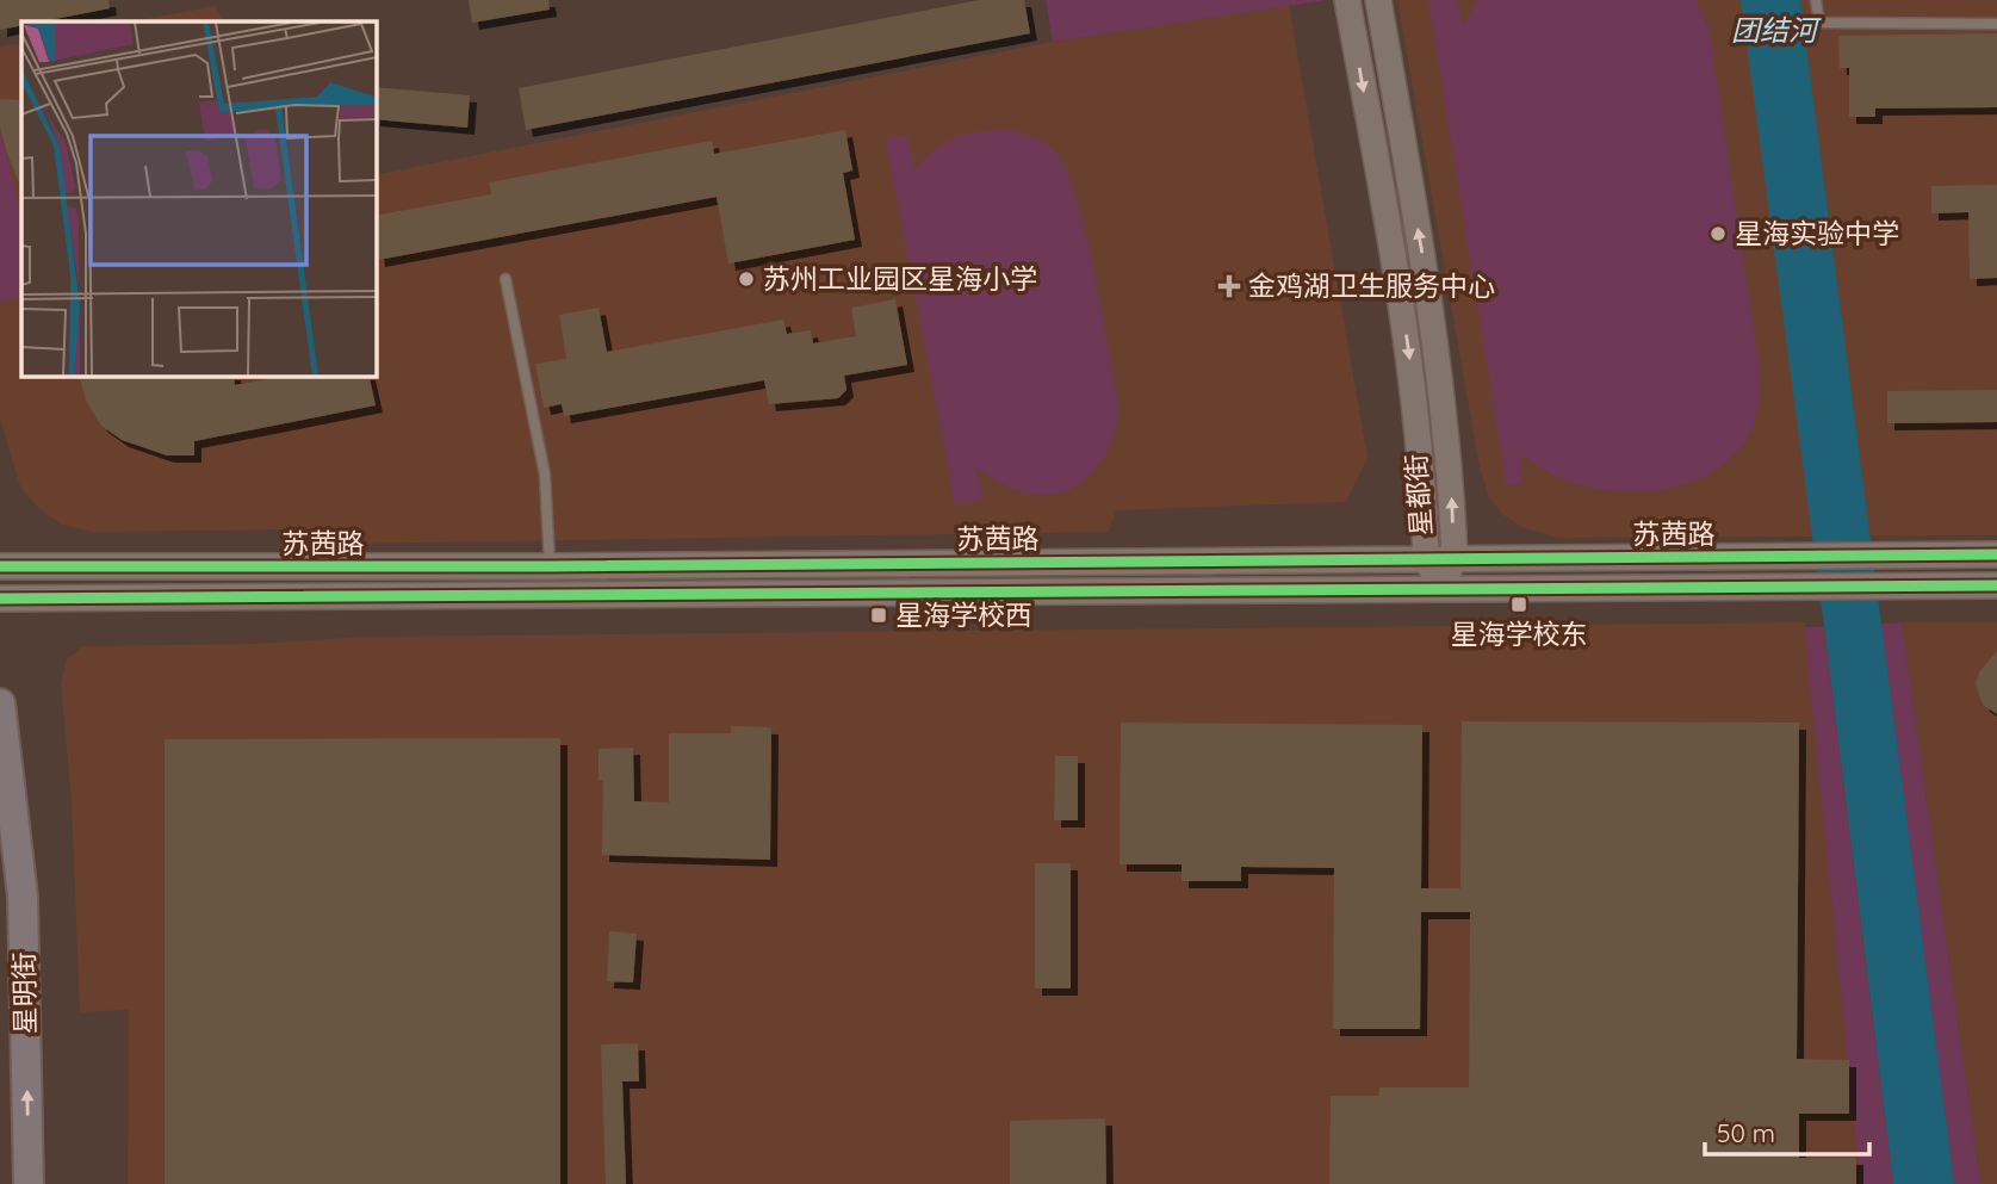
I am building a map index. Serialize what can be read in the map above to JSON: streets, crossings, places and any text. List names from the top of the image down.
{
  "streets": {
    "main road": ["星都街", "苏茜路", "星明街"]
  },
  "crossings": [
    ["星都街", "苏茜路"]
  ],
  "one_way": ["星明街"],
  "water": ["团结河"],
  "places": {
    "other": ["星海实验中学", "苏州工业园区星海小学"],
    "health": ["金鸡湖卫生服务中心"],
    "transit": ["星海学校东", "星海学校西"]
  },
  "scale_bar": "50 m"
}
